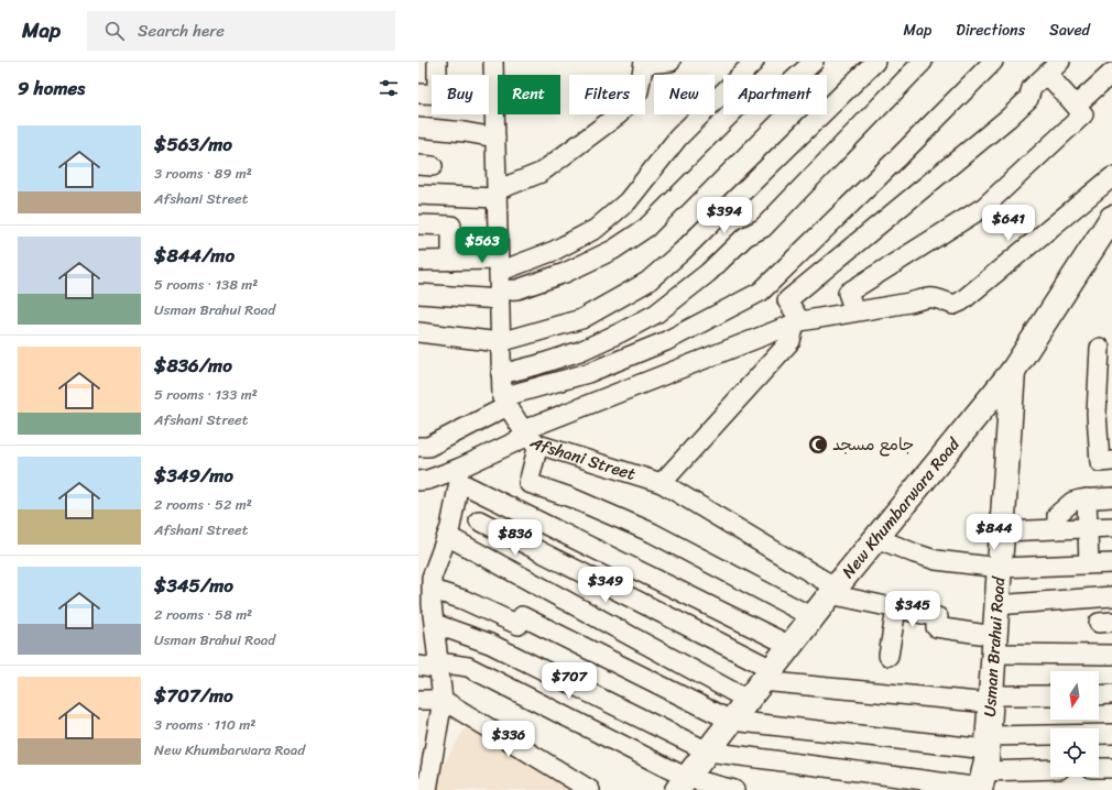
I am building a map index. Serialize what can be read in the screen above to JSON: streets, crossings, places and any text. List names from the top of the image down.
{
  "streets": {
    "main road": ["New Khumbarwara Road", "Usman Brahui Road"],
    "street": ["Afshani Street"]
  },
  "crossings": [
    ["Afshani Street", "New Khumbarwara Road"],
    ["Afshani Street", "Usman Brahui Road"],
    ["New Khumbarwara Road", "Usman Brahui Road"]
  ],
  "places": {
    "mosque": ["جامع مسجد"]
  },
  "north": "bottom",
  "page": {
    "header": "Map",
    "search": "Search here",
    "nav": ["Map", "Directions", "Saved"],
    "heading": "9 homes",
    "chip": [
      "Buy",
      "Rent",
      "Filters",
      "New",
      "Apartment"
    ],
    "list": [
      {
        "name": "$563/mo",
        "note": "3 rooms · 89 m² · Afshani Street"
      },
      {
        "name": "$844/mo",
        "note": "5 rooms · 138 m² · Usman Brahui Road"
      },
      {
        "name": "$836/mo",
        "note": "5 rooms · 133 m² · Afshani Street"
      },
      {
        "name": "$349/mo",
        "note": "2 rooms · 52 m² · Afshani Street"
      },
      {
        "name": "$345/mo",
        "note": "2 rooms · 58 m² · Usman Brahui Road"
      },
      {
        "name": "$707/mo",
        "note": "3 rooms · 110 m² · New Khumbarwara Road"
      }
    ],
    "price": [
      "$394",
      "$641",
      "$563",
      "$844",
      "$836",
      "$349",
      "$345",
      "$707",
      "$336"
    ]
  }
}
